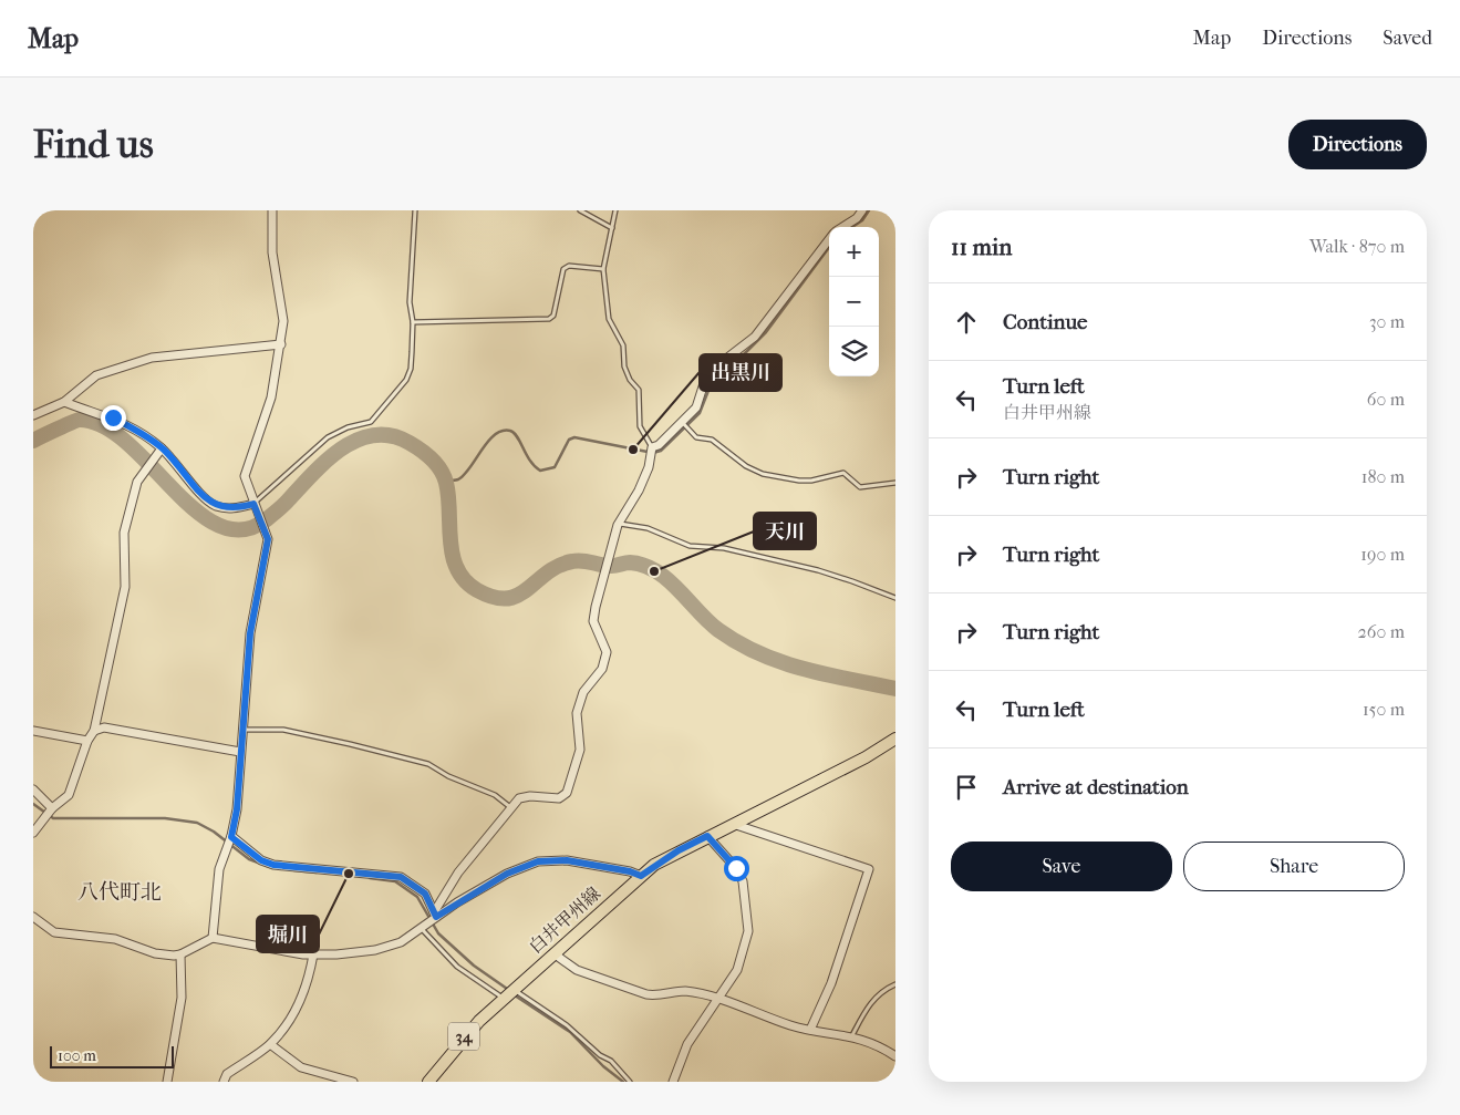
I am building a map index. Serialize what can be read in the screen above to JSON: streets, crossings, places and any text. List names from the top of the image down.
{
  "streets": {
    "main road": ["白井甲州線", "34"]
  },
  "districts": ["八代町北"],
  "places": ["出黒川", "天川", "堀川"],
  "scale_bar": "100 m",
  "page": {
    "header": "Map",
    "nav": ["Map", "Directions", "Saved"],
    "buttons": [
      "Directions",
      ["Save", "Share"]
    ],
    "title": "Find us",
    "heading": ["11 min", "Walk · 870 m"],
    "map_buttons": ["+", "−"],
    "list": [
      ["Continue", "30 m"],
      ["Turn left", "白井甲州線", "60 m"],
      ["Turn right", "180 m"],
      ["Turn right", "190 m"],
      ["Turn right", "260 m"],
      ["Turn left", "150 m"],
      "Arrive at destination"
    ],
    "scale": "100 m"
  }
}
